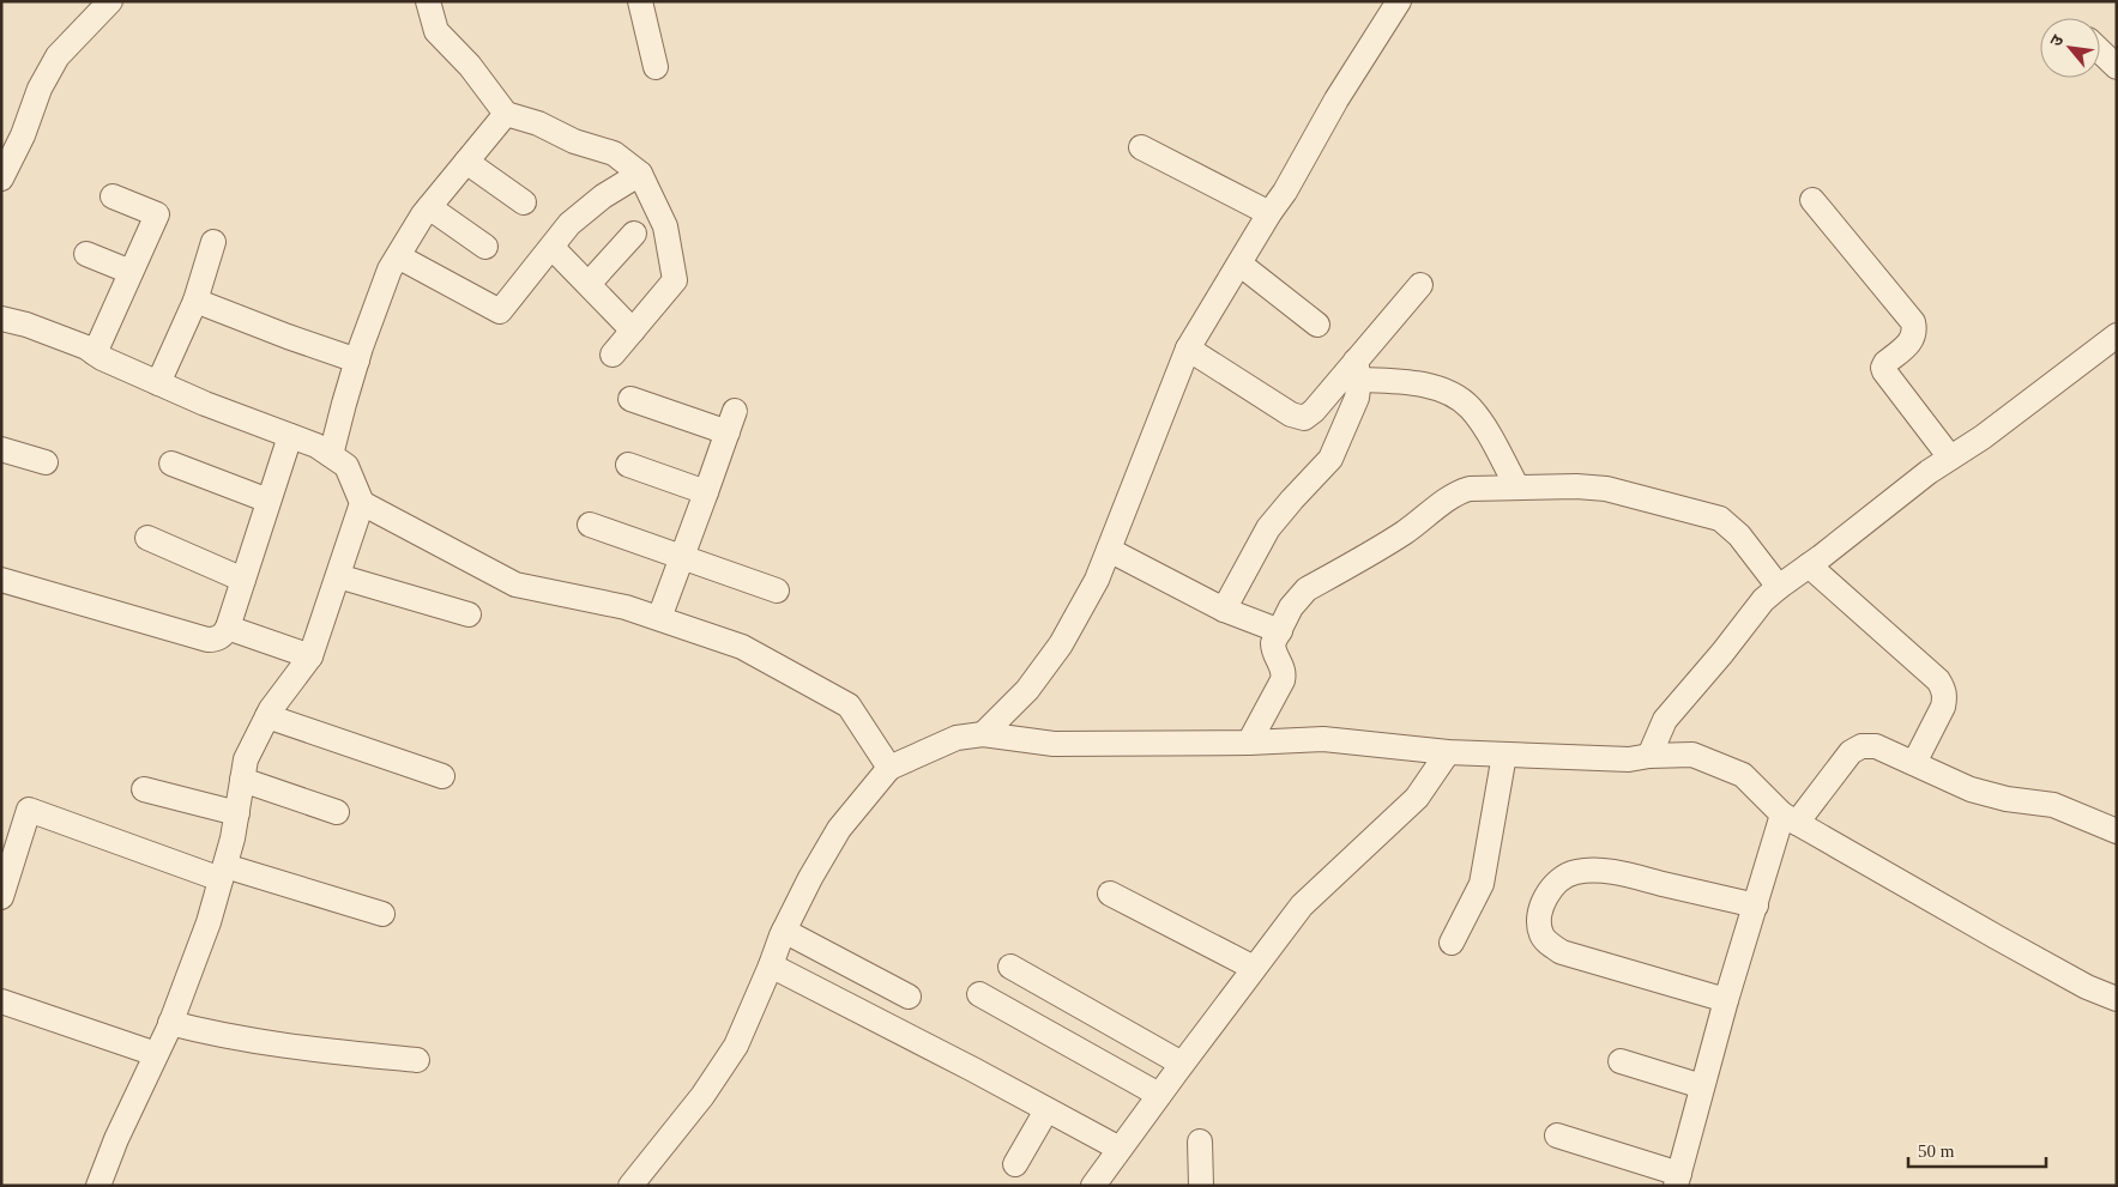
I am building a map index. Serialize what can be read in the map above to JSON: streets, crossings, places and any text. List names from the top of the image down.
{
  "scale_bar": "50 m",
  "north": "top left"
}
